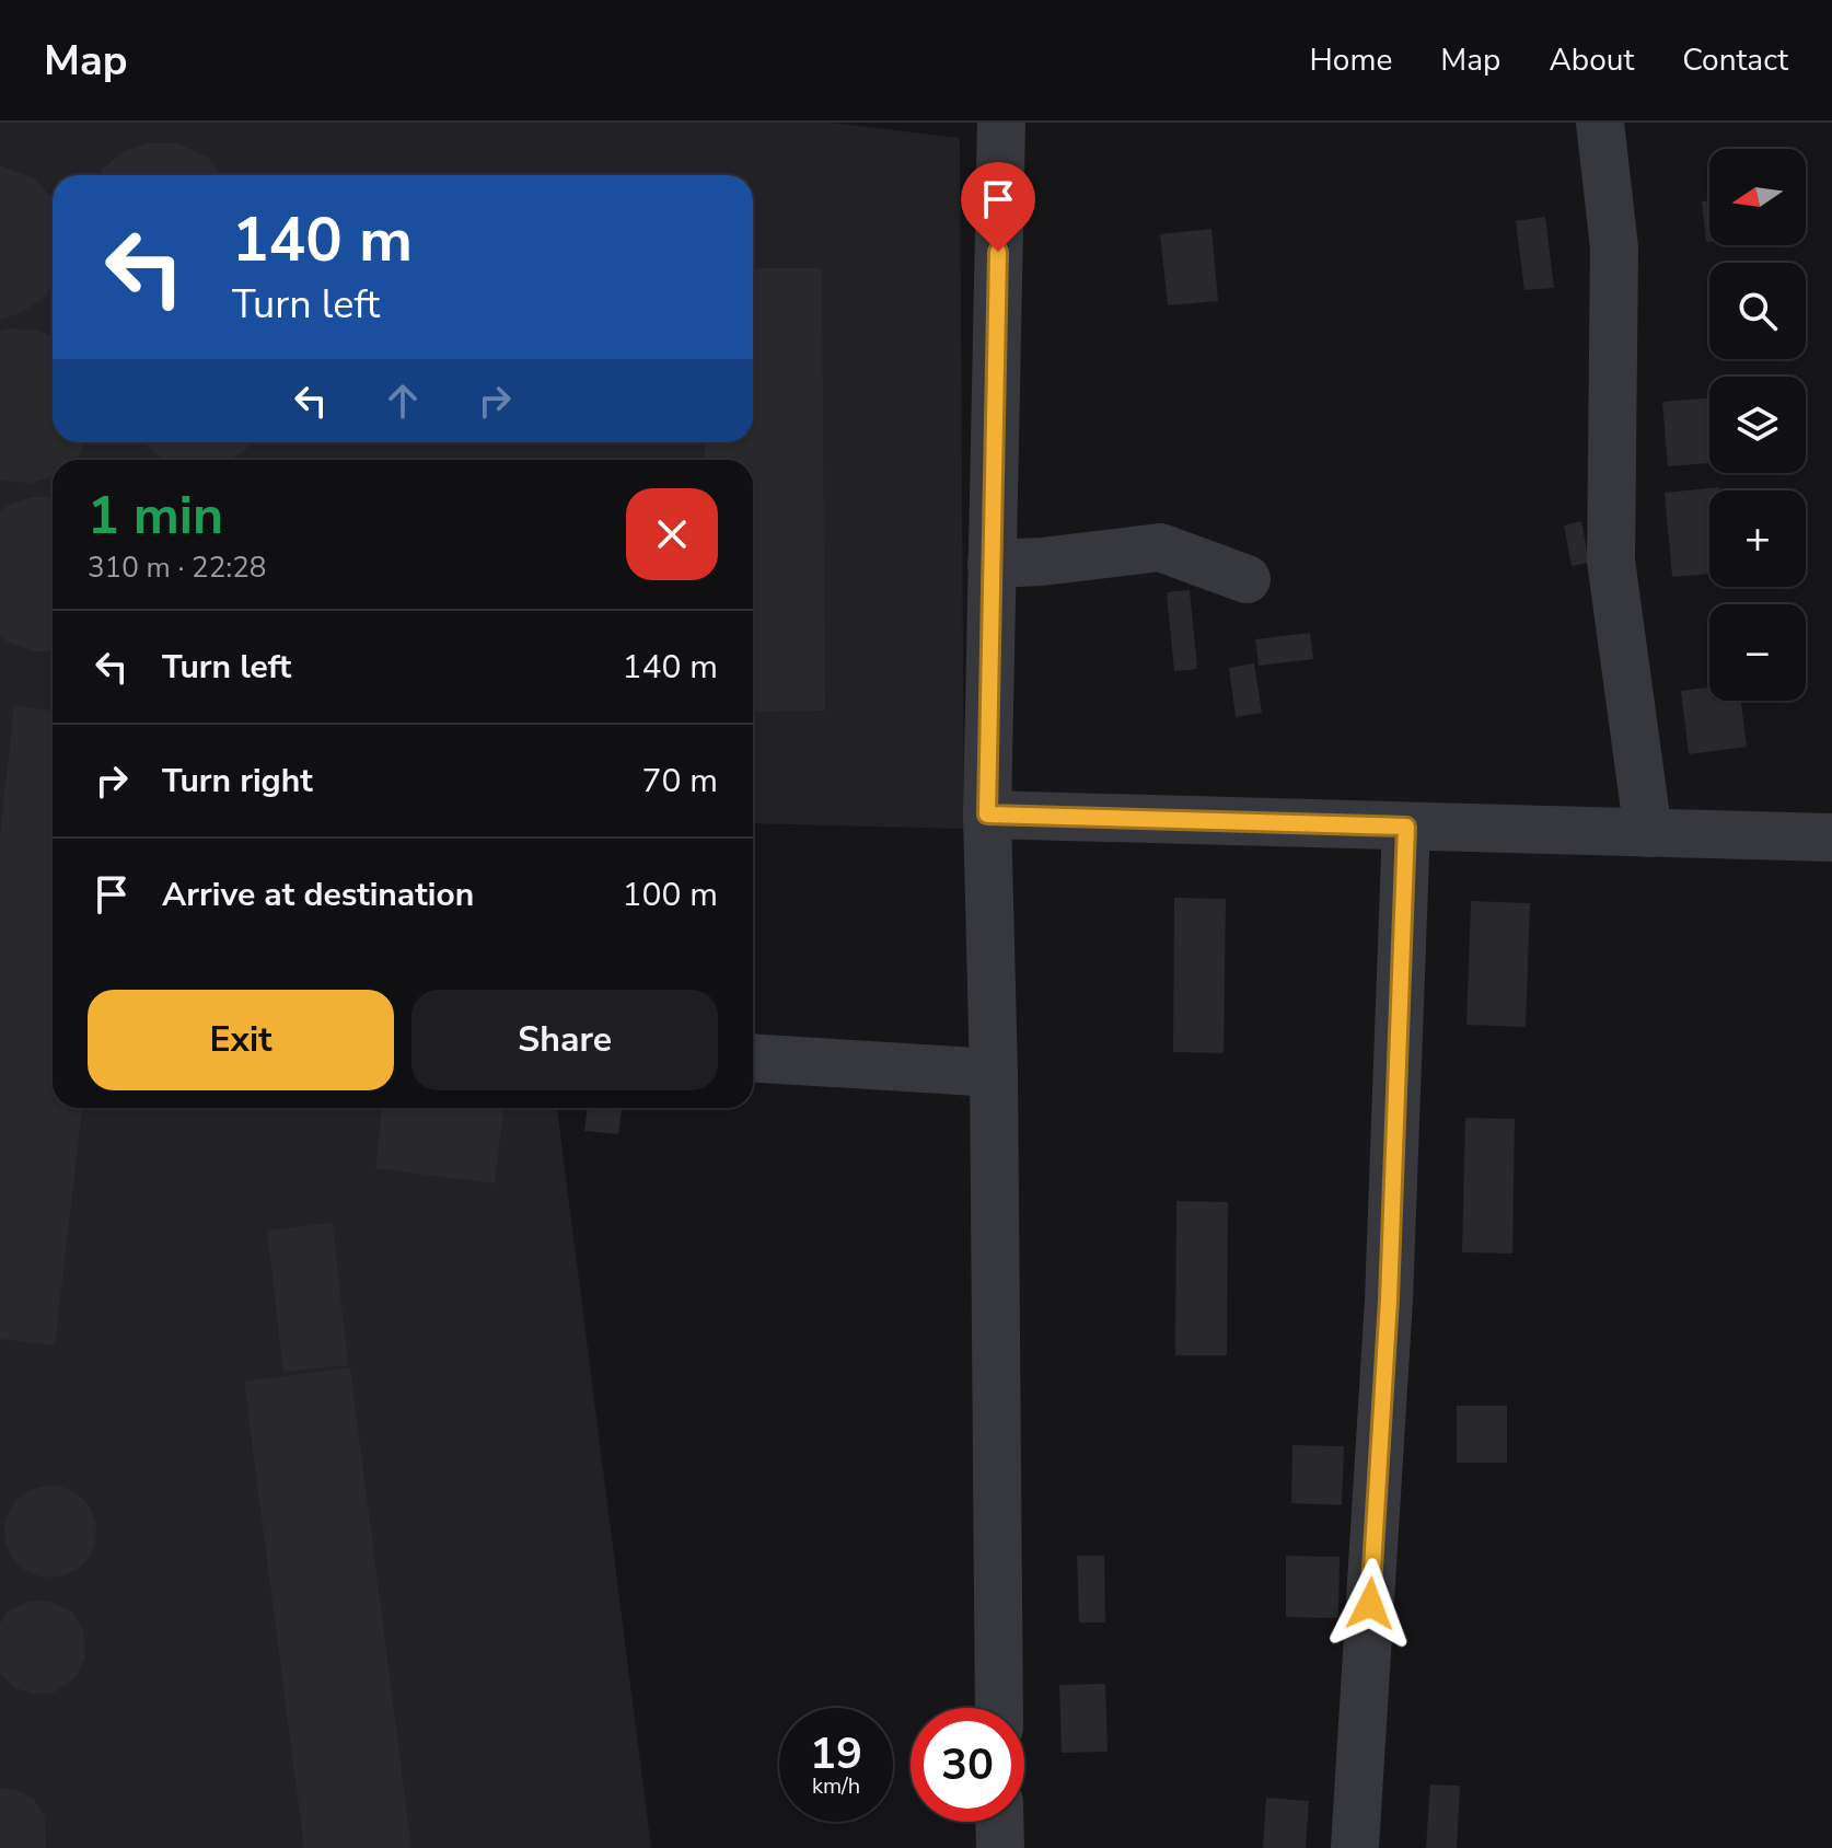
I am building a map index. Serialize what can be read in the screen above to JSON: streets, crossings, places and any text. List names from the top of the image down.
{
  "north": "left",
  "page": {
    "header": "Map",
    "nav": [
      "Home",
      "Map",
      "About",
      "Contact"
    ],
    "map_buttons": ["+", "−"],
    "turn": ["140 m", "Turn left"],
    "heading": ["1 min", "310 m · 22:28"],
    "list": [
      {
        "name": "Turn left",
        "value": "140 m"
      },
      {
        "name": "Turn right",
        "value": "70 m"
      },
      {
        "name": "Arrive at destination",
        "value": "100 m"
      }
    ],
    "buttons": ["Exit", "Share"],
    "speed": "19 km/h",
    "limit": "30"
  }
}
